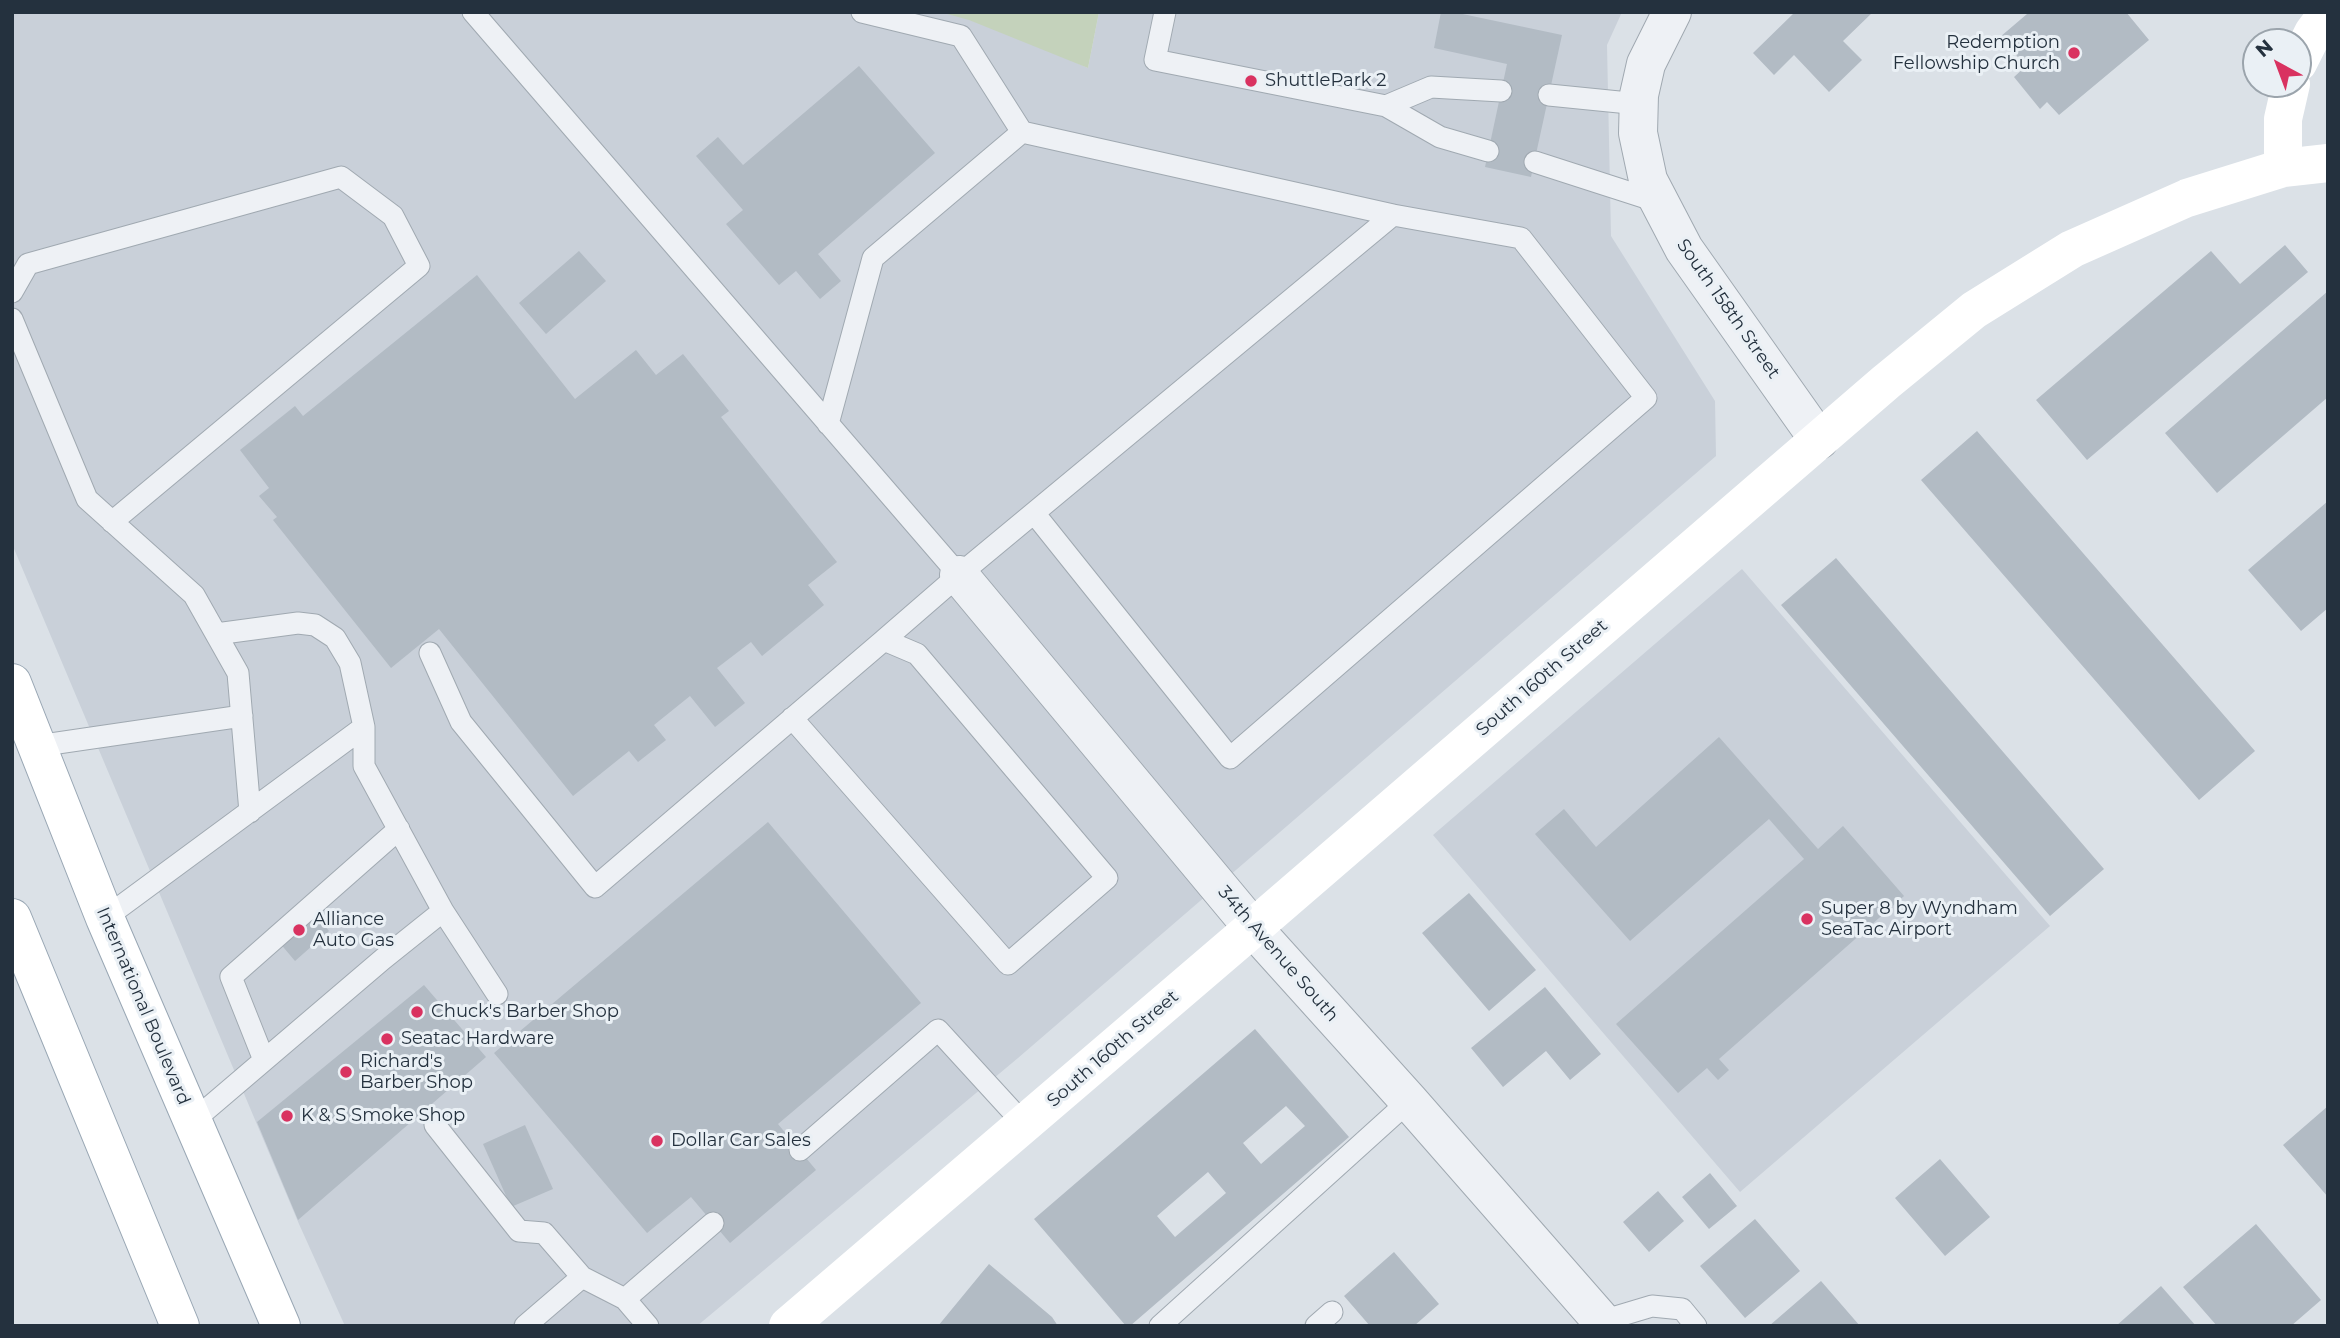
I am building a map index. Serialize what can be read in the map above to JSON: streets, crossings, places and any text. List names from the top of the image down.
{
  "streets": {
    "main road": ["South 160th Street", "International Boulevard"],
    "street": ["South 158th Street", "34th Avenue South"]
  },
  "crossings": [
    ["South 158th Street", "South 160th Street"],
    ["South 160th Street", "34th Avenue South"]
  ],
  "places": [
    "Redemption Fellowship Church",
    "ShuttlePark 2",
    "Super 8 by Wyndham SeaTac Airport",
    "Alliance Auto Gas",
    "Chuck's Barber Shop",
    "Seatac Hardware",
    "Richard's Barber Shop",
    "K & S Smoke Shop",
    "Dollar Car Sales"
  ],
  "north": "top left"
}
